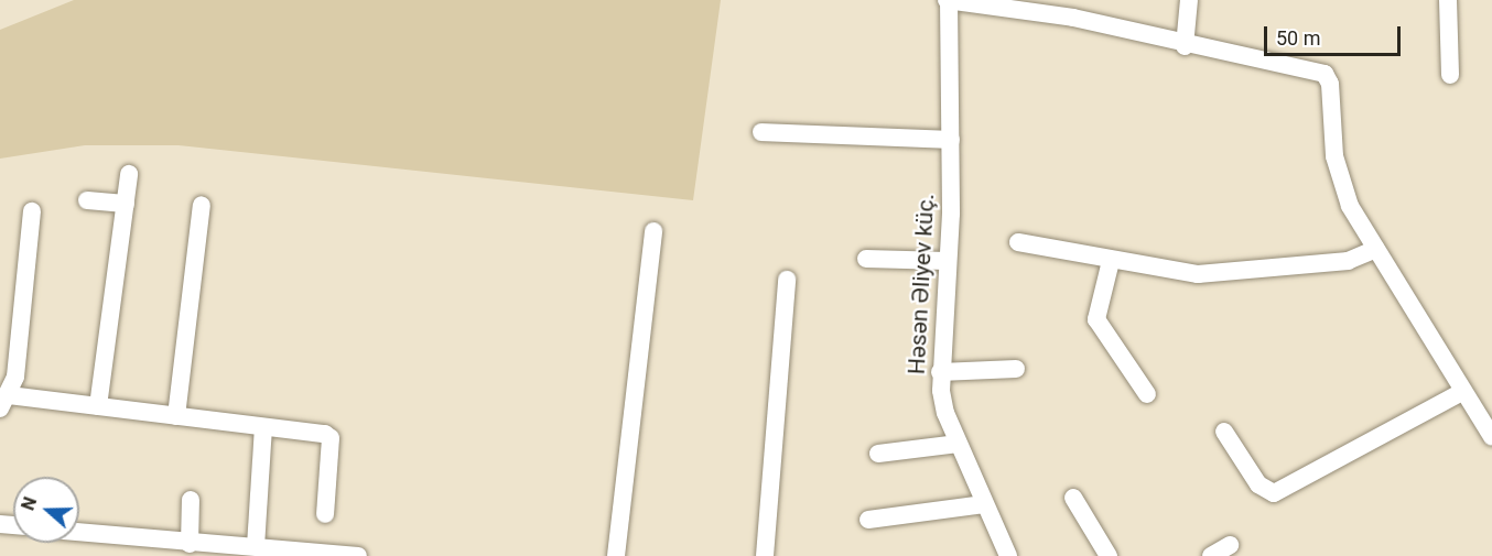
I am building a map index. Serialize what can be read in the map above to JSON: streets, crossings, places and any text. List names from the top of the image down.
{
  "streets": {
    "street": ["Həsən Əliyev küç."]
  },
  "scale_bar": "50 m",
  "north": "left"
}
